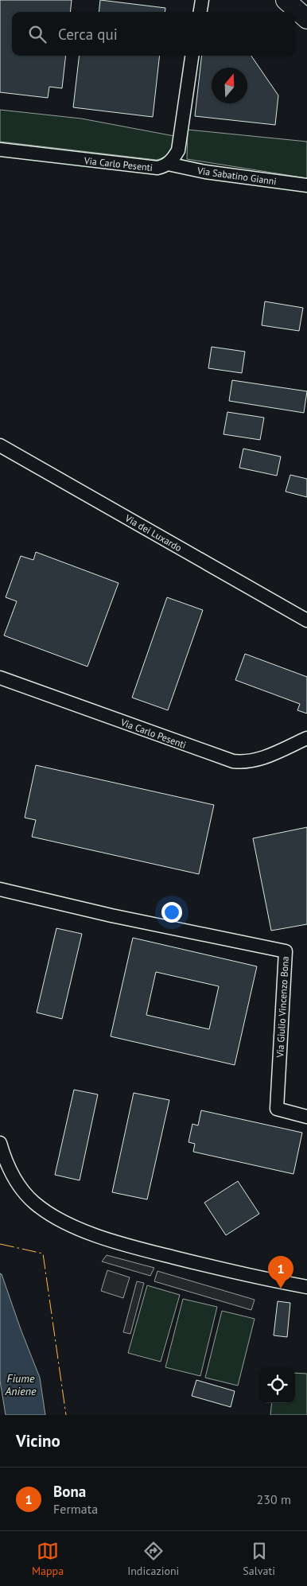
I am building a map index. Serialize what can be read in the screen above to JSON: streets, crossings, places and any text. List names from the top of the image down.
{
  "streets": {
    "street": [
      "Via Carlo Pesenti",
      "Via Sabatino Gianni",
      "Via dei Luxardo",
      "Via Giulio Vincenzo Bona"
    ]
  },
  "crossings": [
    ["Via Carlo Pesenti", "Via Sabatino Gianni"]
  ],
  "water": ["Fiume Aniene"],
  "north": "top",
  "page": {
    "search": "Cerca qui",
    "pins": "1",
    "heading": "Vicino",
    "list": [
      {
        "mark": "1",
        "name": "Bona",
        "note": "Fermata",
        "value": "230 m"
      }
    ],
    "nav": ["Mappa", "Indicazioni", "Salvati"]
  }
}
